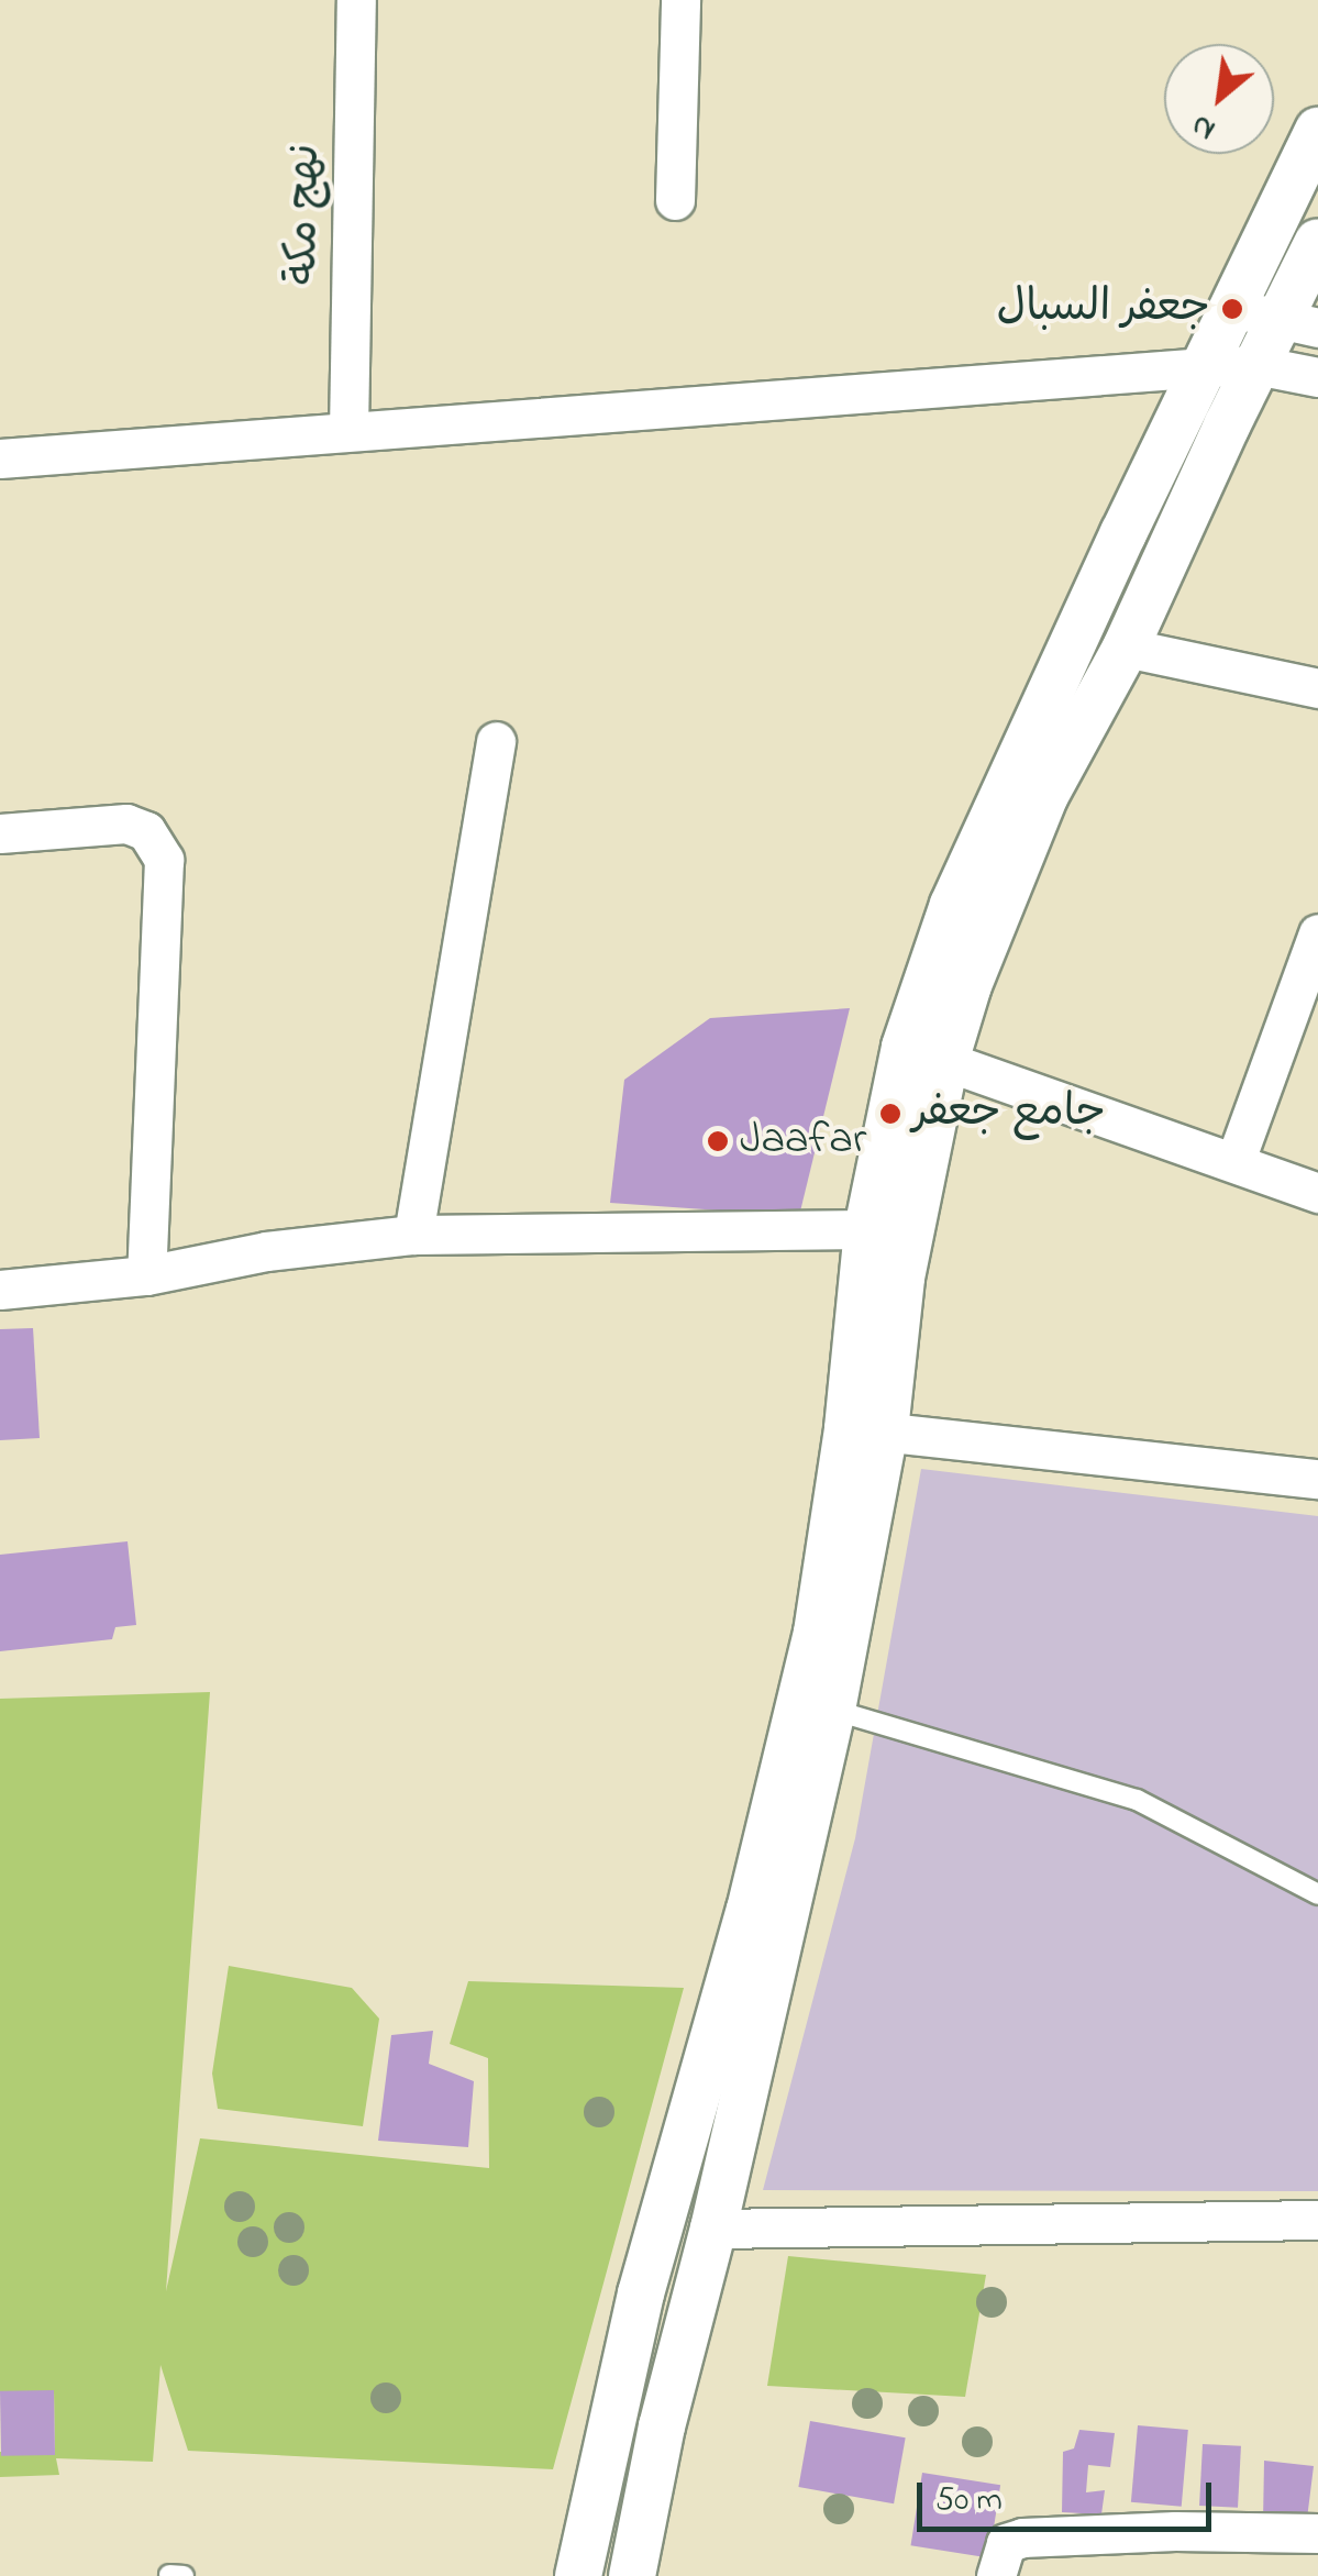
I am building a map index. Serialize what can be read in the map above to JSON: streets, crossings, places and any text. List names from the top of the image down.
{
  "streets": {
    "street": ["نهج مكة"]
  },
  "places": ["جعفر السبال", "جامع جعفر", "Jaafar"],
  "scale_bar": "50 m",
  "north": "bottom left"
}
